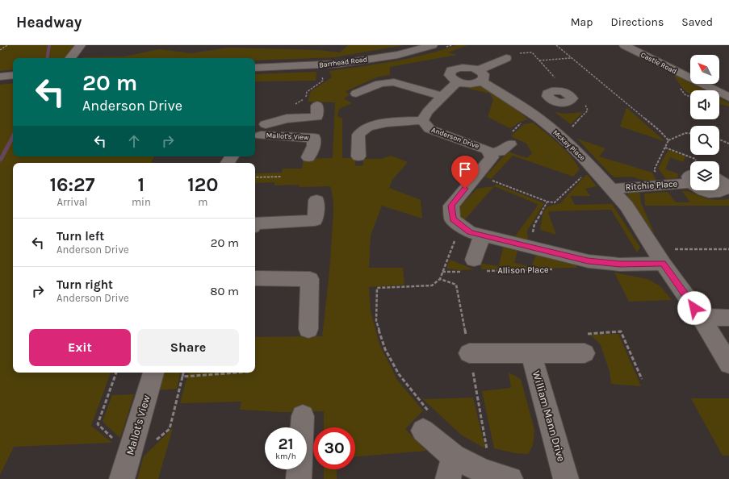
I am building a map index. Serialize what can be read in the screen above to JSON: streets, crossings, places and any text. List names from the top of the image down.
{
  "streets": {
    "street": [
      "Barrhead Road",
      "Castle Road",
      "Mallot's View",
      "Anderson Drive",
      "McKay Place",
      "Ritchie Place",
      "William Mann Drive"
    ],
    "path": ["Allison Place"]
  },
  "crossings": [
    ["Anderson Drive", "Allison Place"],
    ["McKay Place", "Ritchie Place"]
  ],
  "north": "top left",
  "page": {
    "header": "Headway",
    "nav": ["Map", "Directions", "Saved"],
    "turn": ["20 m", "Anderson Drive"],
    "eta": [
      "16:27",
      "Arrival",
      "1",
      "min",
      "120",
      "m"
    ],
    "list": [
      {
        "name": "Turn left",
        "note": "Anderson Drive",
        "value": "20 m"
      },
      {
        "name": "Turn right",
        "note": "Anderson Drive",
        "value": "80 m"
      }
    ],
    "buttons": ["Exit", "Share"],
    "speed": "21 km/h",
    "limit": "30"
  }
}
